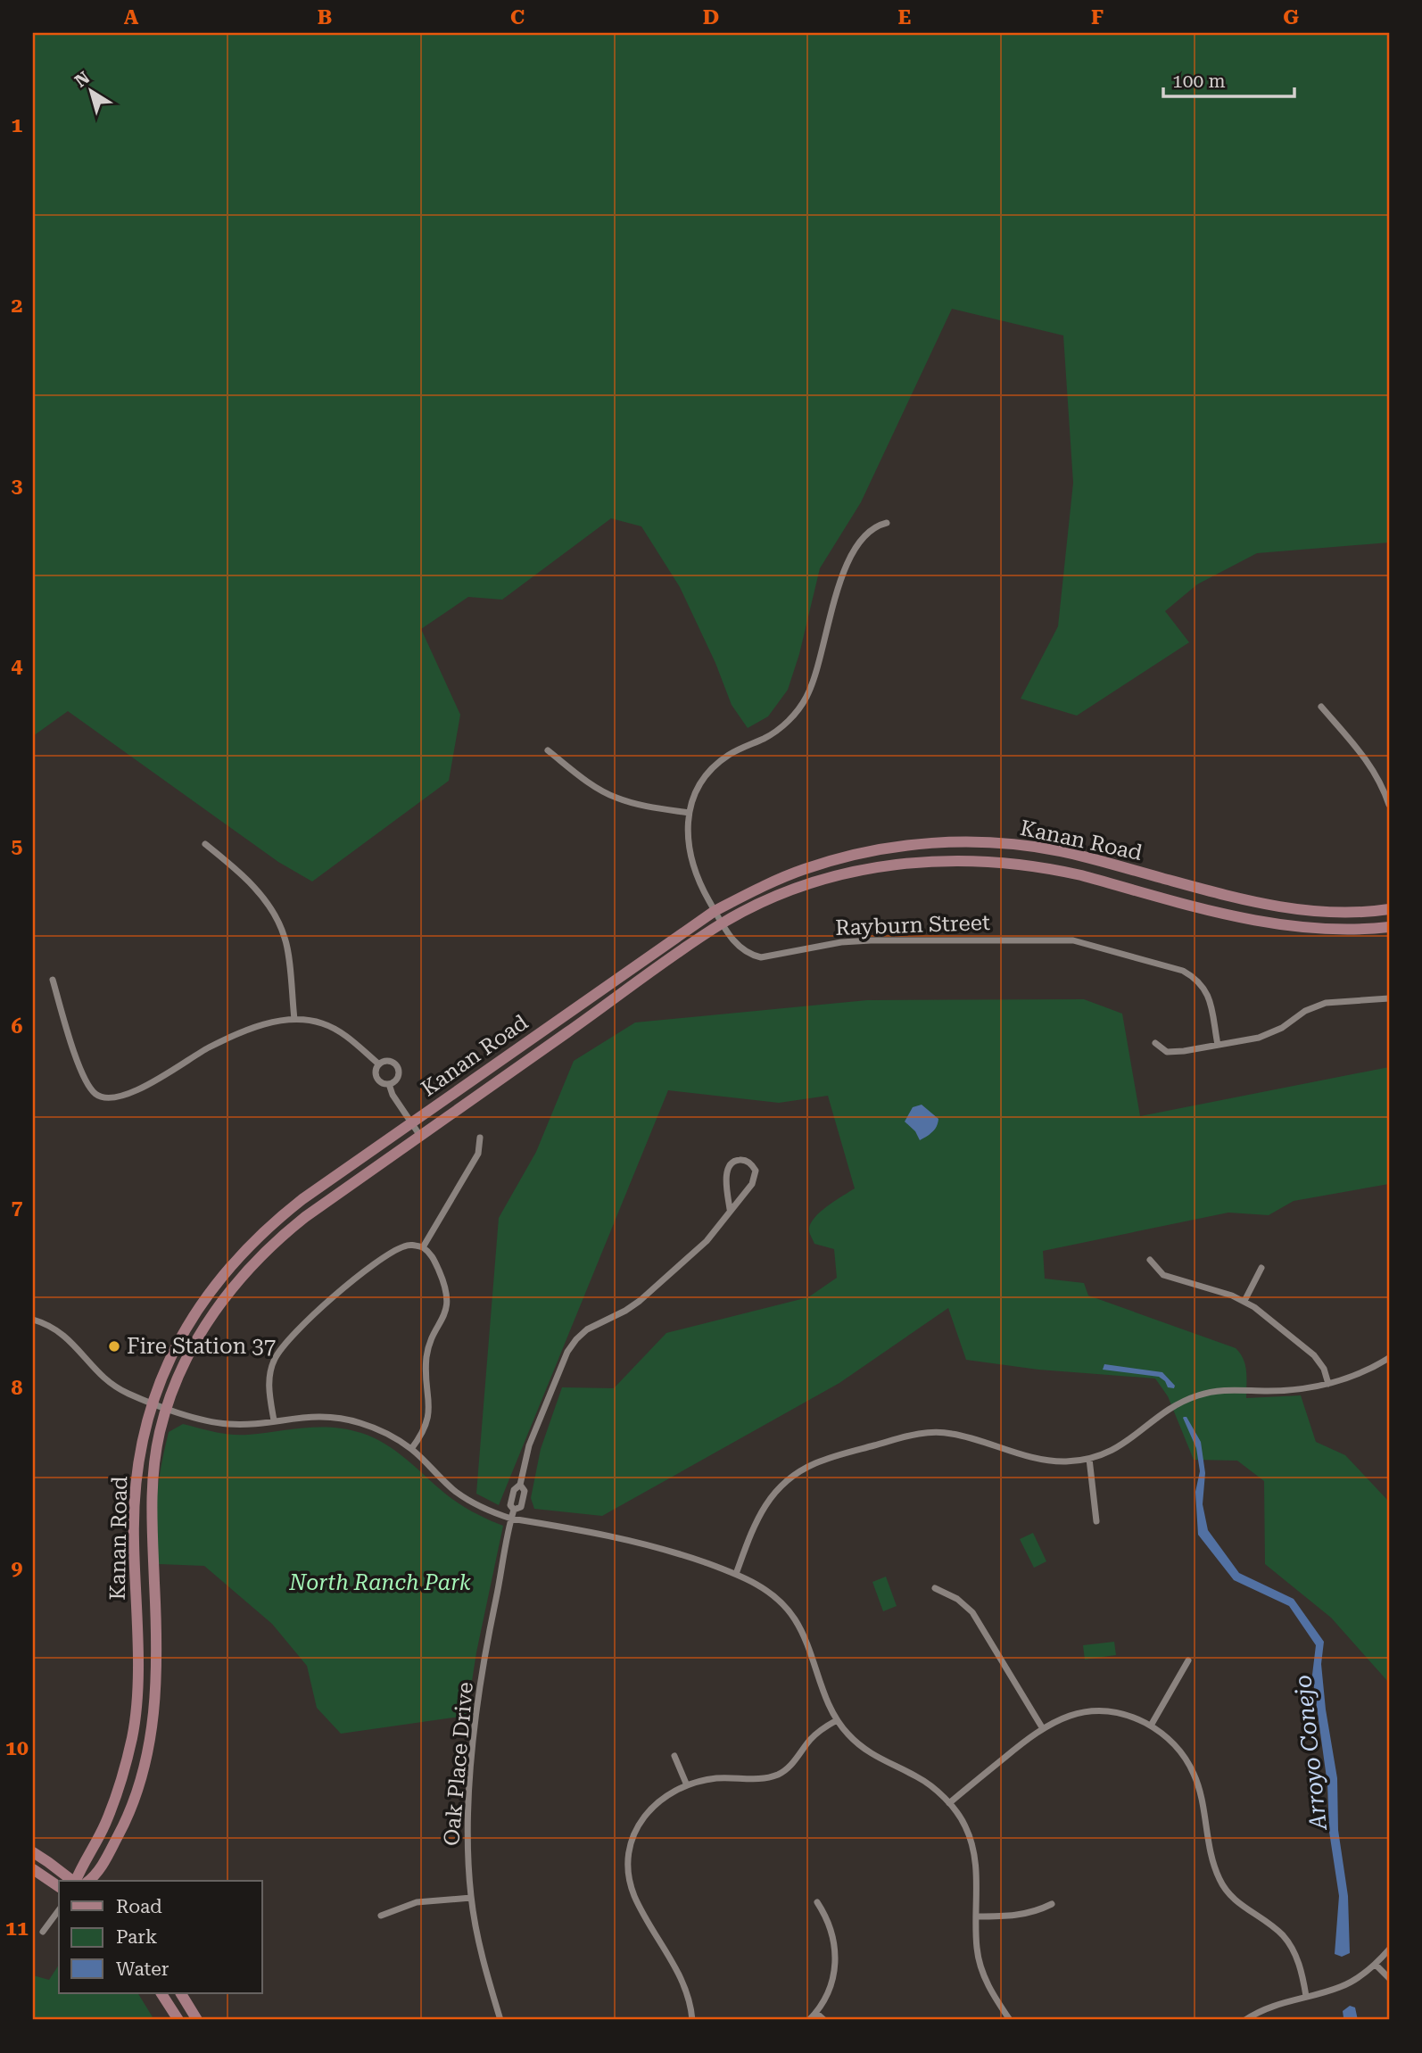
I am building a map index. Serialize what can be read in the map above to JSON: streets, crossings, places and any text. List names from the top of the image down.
{
  "streets": {
    "main road": ["Kanan Road"],
    "street": ["Rayburn Street", "Oak Place Drive"]
  },
  "crossings": [
    ["Kanan Road", "Rayburn Street"]
  ],
  "water": ["Arroyo Conejo"],
  "parks": ["North Ranch Park"],
  "places": ["Fire Station 37"],
  "legend": ["Road", "Park", "Water"],
  "scale_bar": "100 m",
  "north": "top left",
  "grid": {
    "columns": [
      "A",
      "B",
      "C",
      "D",
      "E",
      "F",
      "G"
    ],
    "rows": [
      "1",
      "2",
      "3",
      "4",
      "5",
      "6",
      "7",
      "8",
      "9",
      "10",
      "11"
    ]
  }
}
